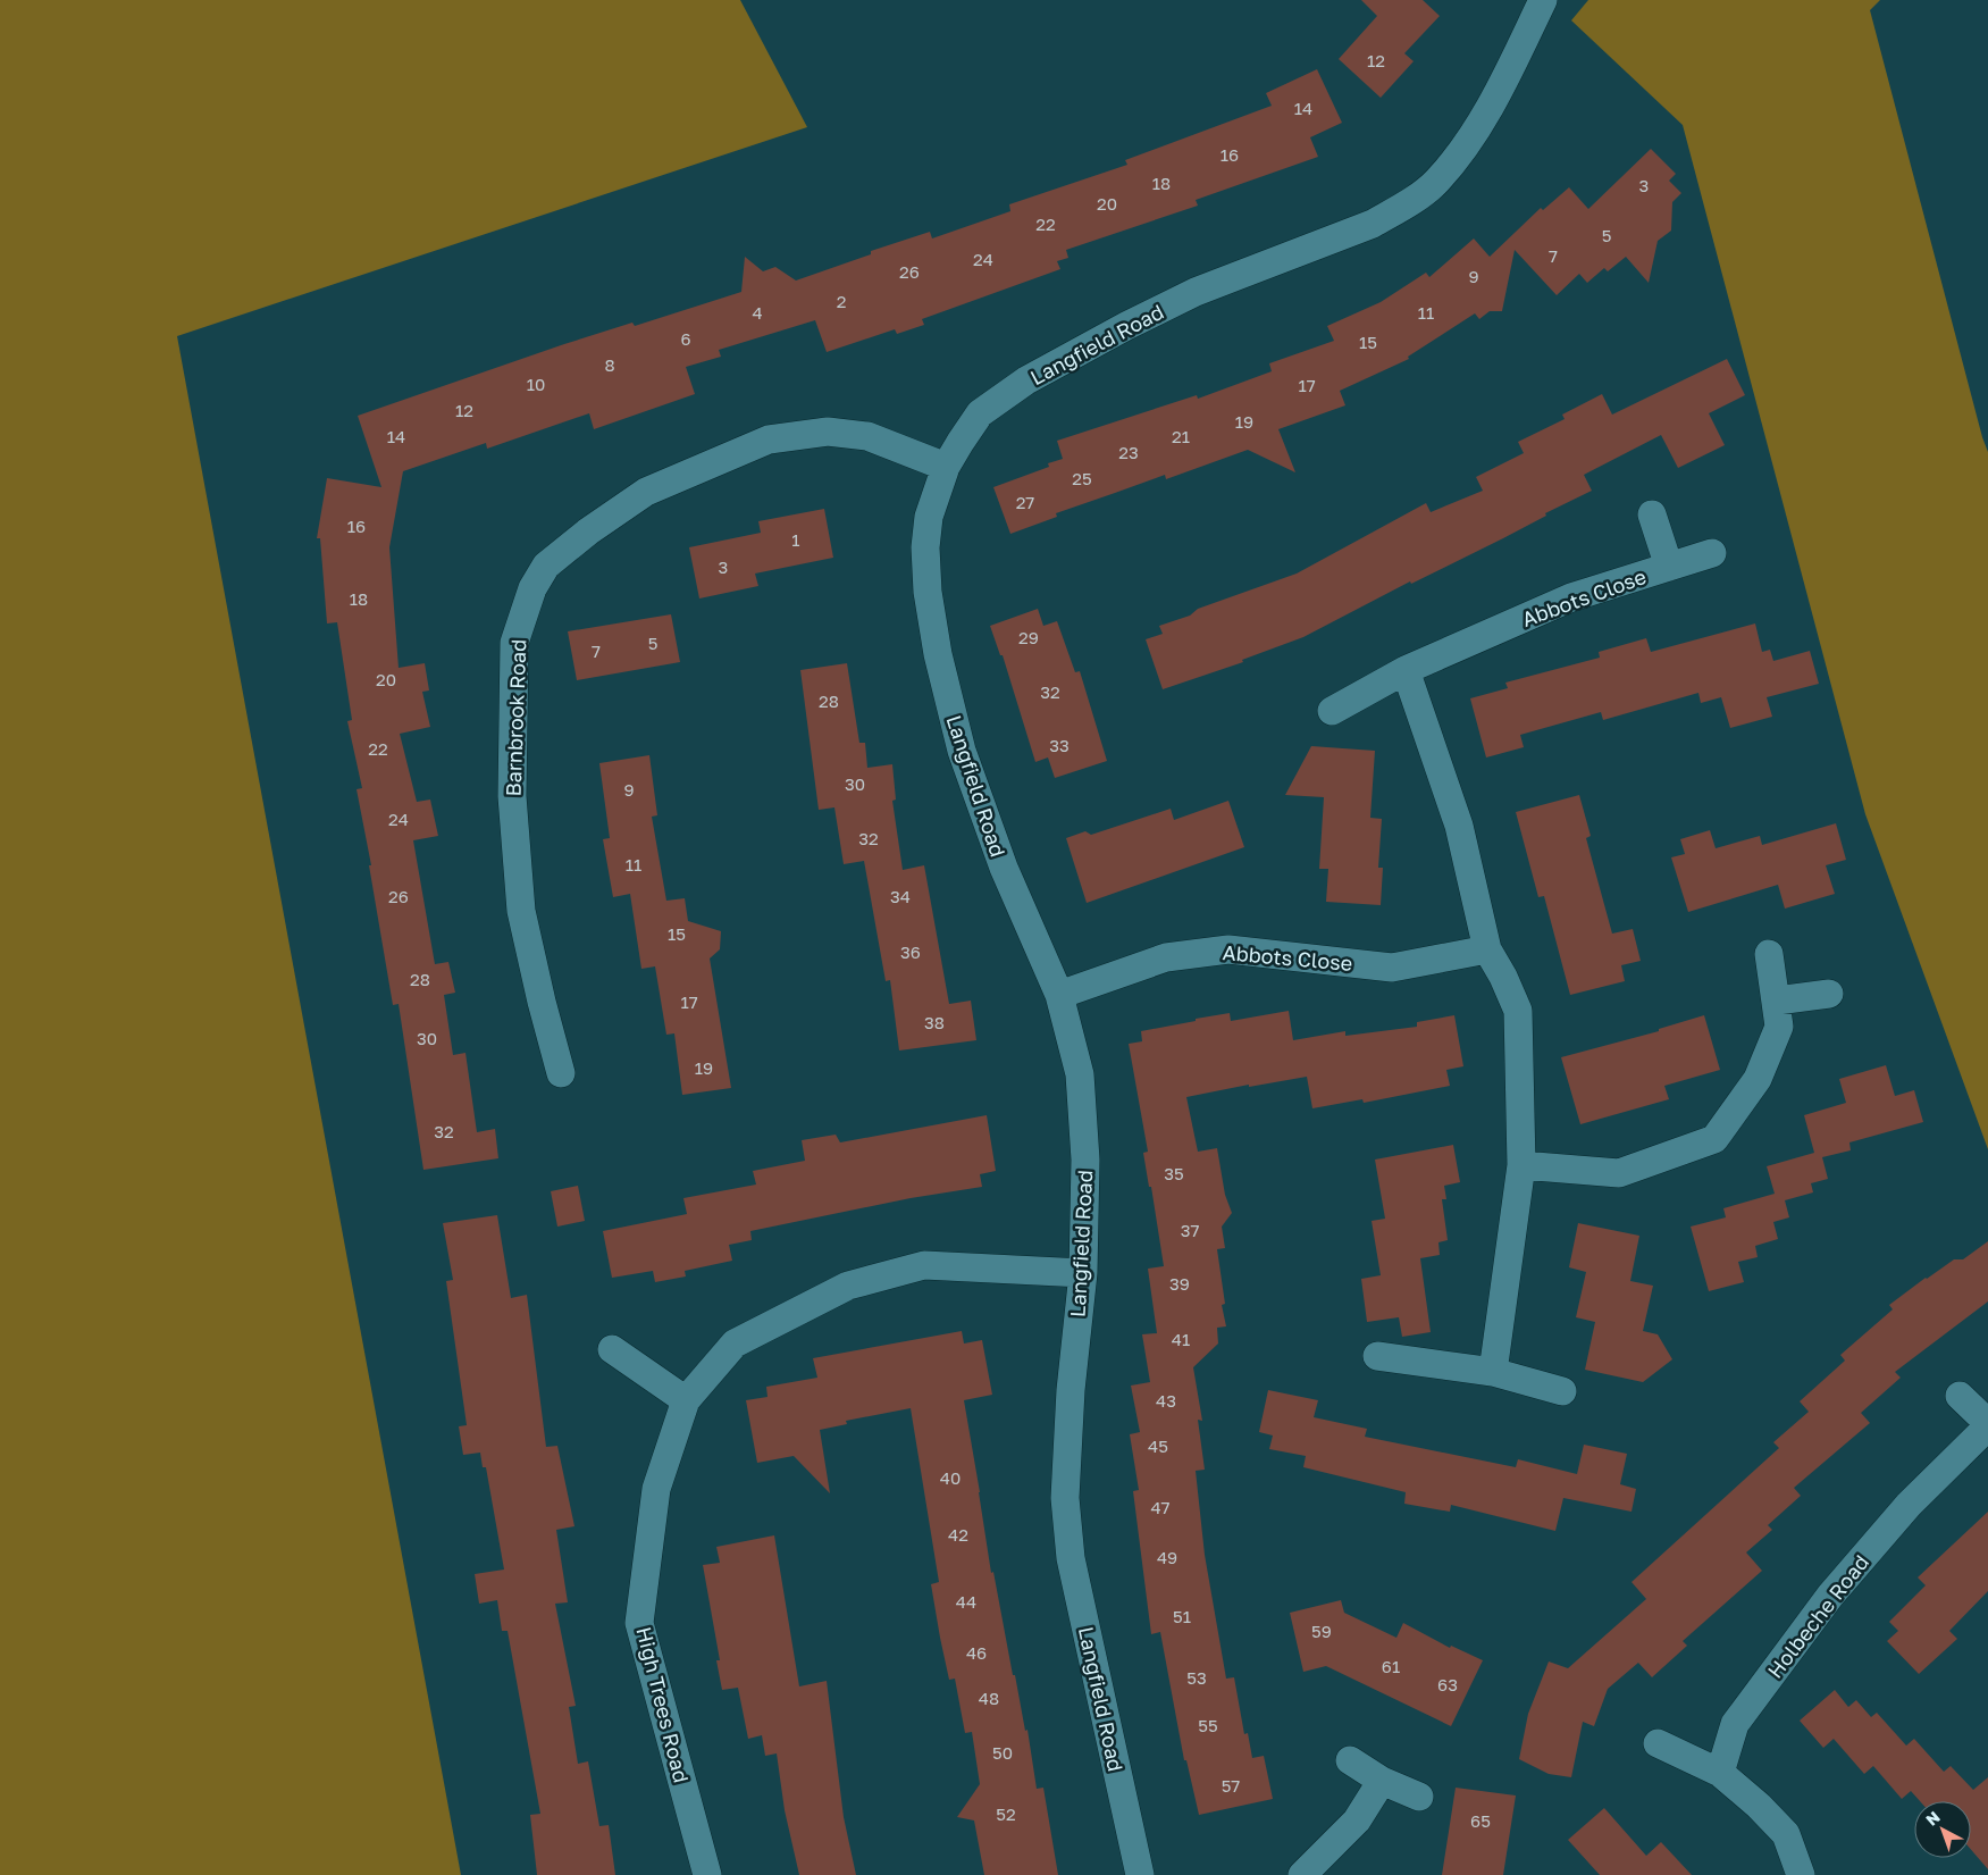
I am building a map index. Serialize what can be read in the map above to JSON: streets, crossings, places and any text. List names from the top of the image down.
{
  "streets": {
    "street": [
      "Langfield Road",
      "Abbots Close",
      "Barnbrook Road",
      "Holbeche Road",
      "High Trees Road"
    ]
  },
  "crossings": [
    ["Langfield Road", "Abbots Close"],
    ["Langfield Road", "Barnbrook Road"],
    ["Langfield Road", "High Trees Road"]
  ],
  "house_numbers": [
    "12",
    "14",
    "16",
    "18",
    "3",
    "20",
    "22",
    "5",
    "7",
    "24",
    "26",
    "9",
    "2",
    "4",
    "11",
    "6",
    "15",
    "8",
    "10",
    "17",
    "12",
    "19",
    "14",
    "21",
    "23",
    "25",
    "27",
    "16",
    "1",
    "3",
    "18",
    "29",
    "5",
    "7",
    "20",
    "32",
    "28",
    "33",
    "22",
    "30",
    "9",
    "24",
    "32",
    "11",
    "26",
    "34",
    "15",
    "36",
    "28",
    "17",
    "38",
    "30",
    "19",
    "32",
    "35",
    "37",
    "39",
    "41",
    "43",
    "45",
    "40",
    "47",
    "42",
    "49",
    "44",
    "51",
    "59",
    "46",
    "61",
    "53",
    "63",
    "48",
    "55",
    "50",
    "57",
    "52",
    "65"
  ],
  "north": "top left"
}
